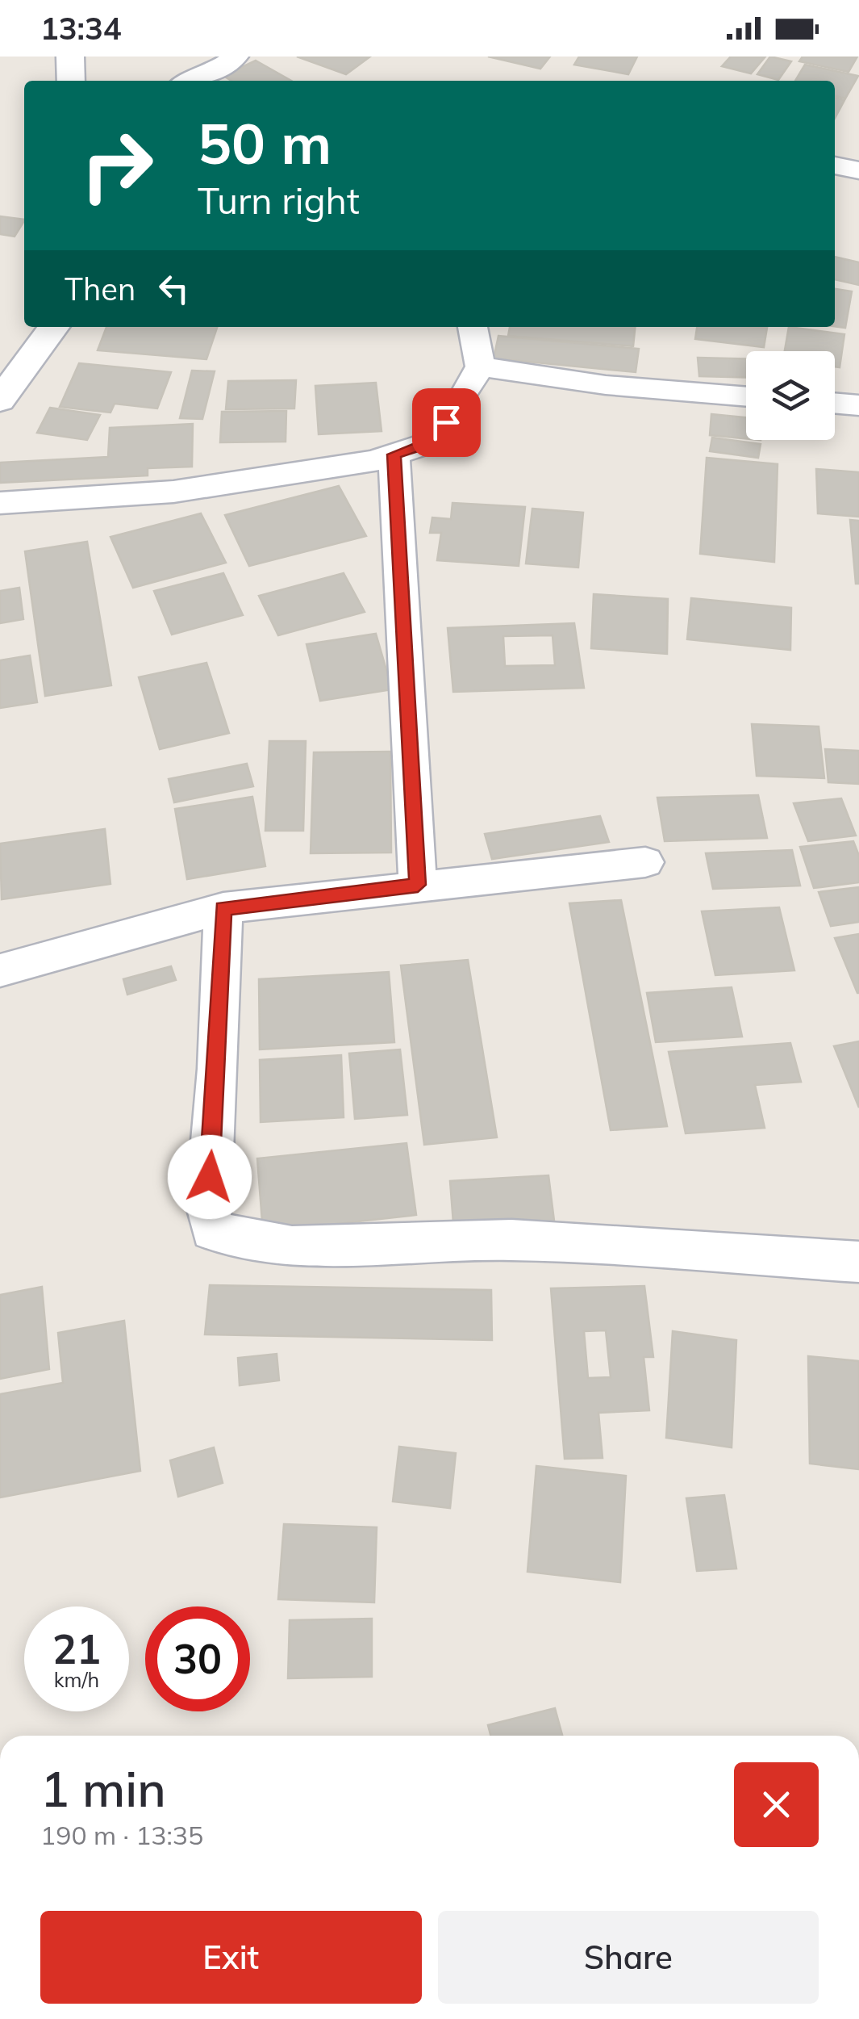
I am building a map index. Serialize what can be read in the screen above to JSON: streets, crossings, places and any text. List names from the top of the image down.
{
  "page": {
    "status": "13:34",
    "turn": ["50 m", "Turn right"],
    "then": "Then",
    "speed": "21 km/h",
    "limit": "30",
    "heading": ["1 min", "190 m · 13:35"],
    "buttons": ["Exit", "Share"]
  }
}
